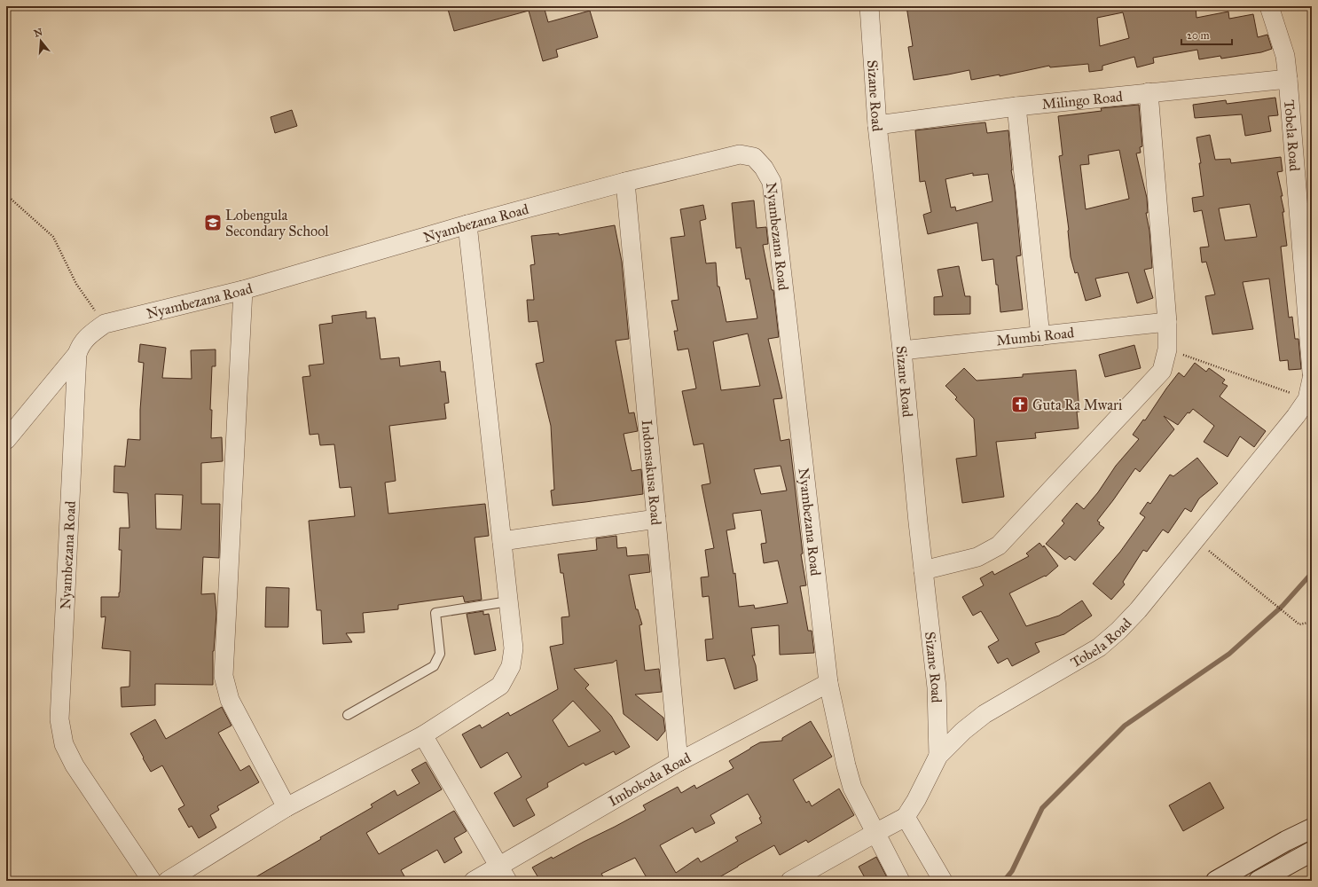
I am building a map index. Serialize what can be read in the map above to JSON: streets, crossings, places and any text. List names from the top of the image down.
{
  "streets": {
    "street": [
      "Sizane Road",
      "Milingo Road",
      "Tobela Road",
      "Nyambezana Road",
      "Mumbi Road",
      "Indonsakusa Road",
      "Imbokoda Road"
    ]
  },
  "crossings": [
    ["Sizane Road", "Milingo Road"],
    ["Sizane Road", "Tobela Road"],
    ["Sizane Road", "Mumbi Road"],
    ["Milingo Road", "Tobela Road"],
    ["Nyambezana Road", "Indonsakusa Road"],
    ["Nyambezana Road", "Imbokoda Road"],
    ["Indonsakusa Road", "Imbokoda Road"]
  ],
  "places": {
    "school or university": ["Lobengula Secondary School"],
    "church": ["Guta Ra Mwari"]
  },
  "scale_bar": "20 m",
  "north": "top"
}
